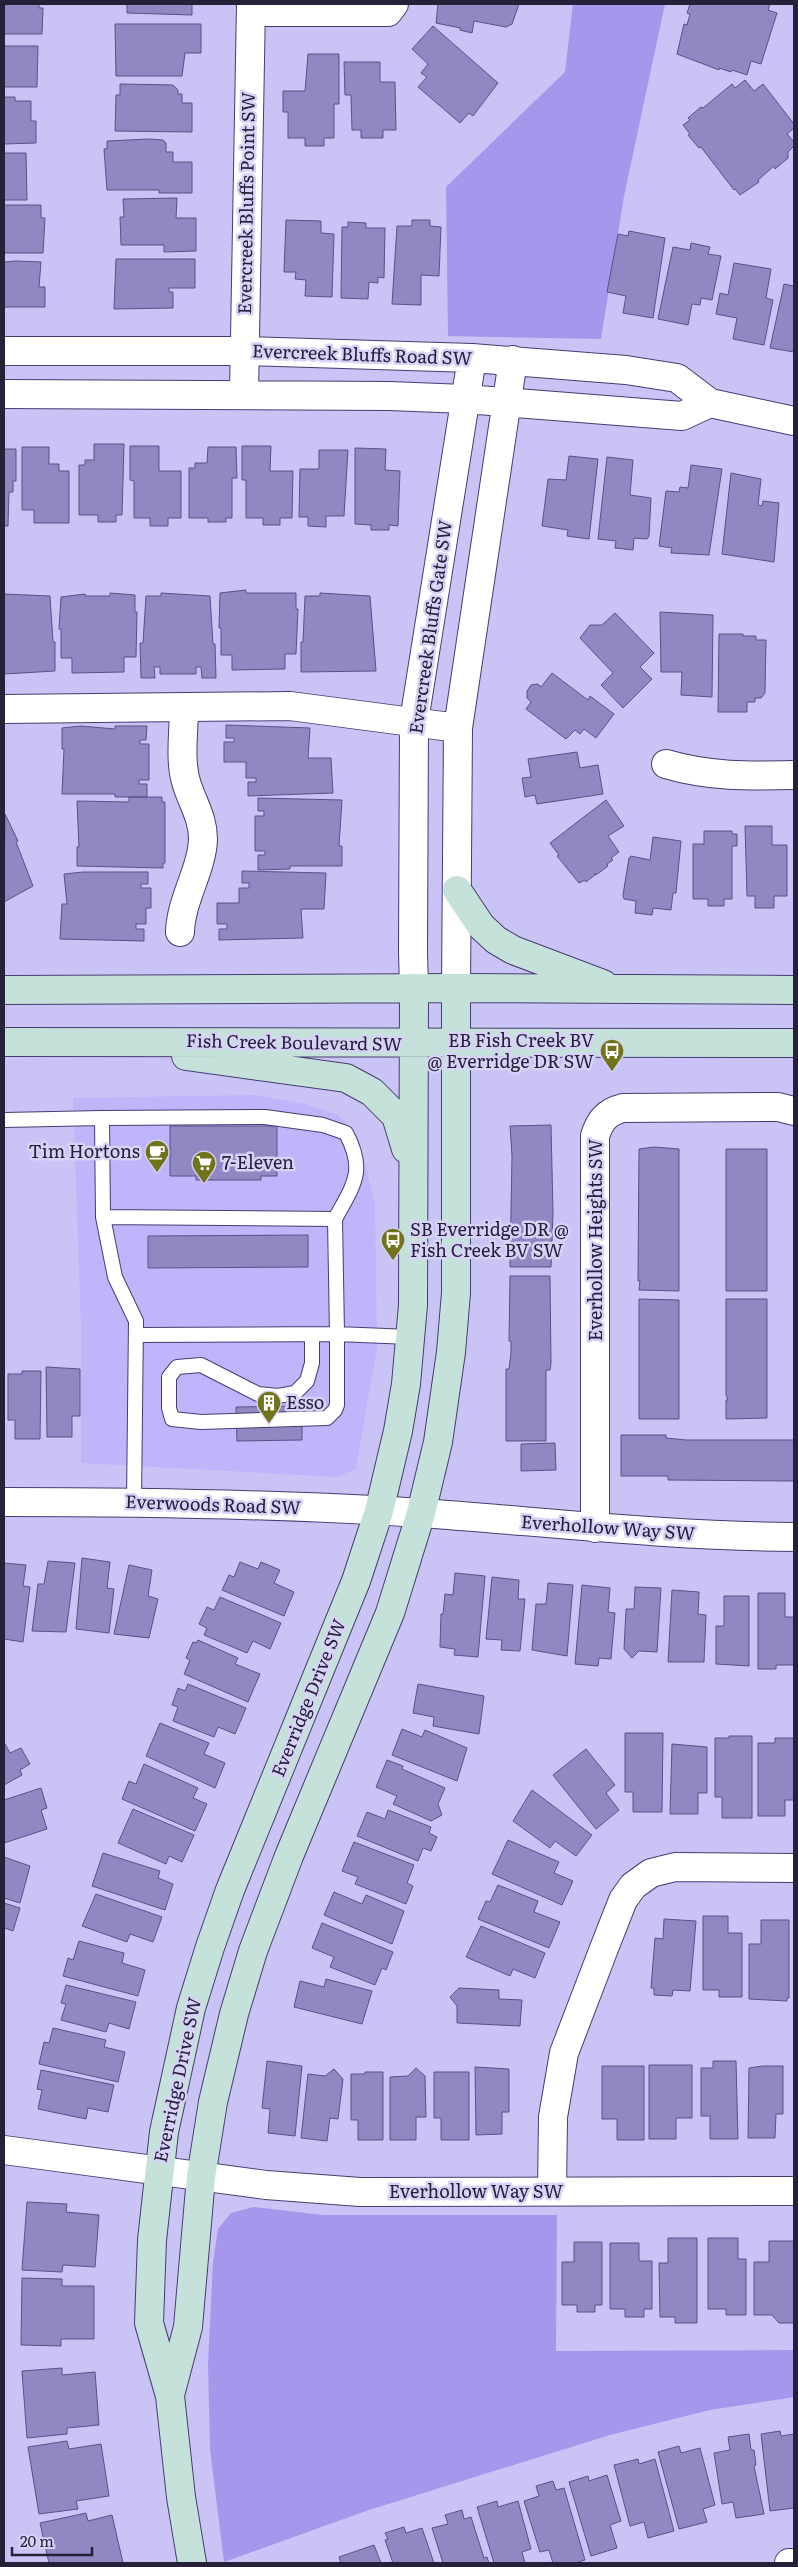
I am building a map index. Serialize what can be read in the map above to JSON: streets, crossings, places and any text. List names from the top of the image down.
{
  "streets": {
    "street": [
      "Evercreek Bluffs Point SW",
      "Evercreek Bluffs Road SW",
      "Evercreek Bluffs Gate SW",
      "Fish Creek Boulevard SW",
      "Everhollow Heights SW",
      "Everwoods Road SW",
      "Everhollow Way SW",
      "Everridge Drive SW"
    ]
  },
  "crossings": [
    ["Evercreek Bluffs Point SW", "Evercreek Bluffs Road SW"],
    ["Evercreek Bluffs Road SW", "Evercreek Bluffs Gate SW"],
    ["Evercreek Bluffs Gate SW", "Everridge Drive SW"],
    ["Fish Creek Boulevard SW", "Everridge Drive SW"],
    ["Everhollow Heights SW", "Everhollow Way SW"],
    ["Everwoods Road SW", "Everhollow Way SW"],
    ["Everwoods Road SW", "Everridge Drive SW"],
    ["Everhollow Way SW", "Everridge Drive SW"]
  ],
  "places": {
    "bus stop": ["EB Fish Creek BV @ Everridge DR SW", "SB Everridge DR @ Fish Creek BV SW"],
    "cafe": ["Tim Hortons"],
    "supermarket": ["7-Eleven"],
    "building": ["Esso"]
  },
  "scale_bar": "20 m"
}
